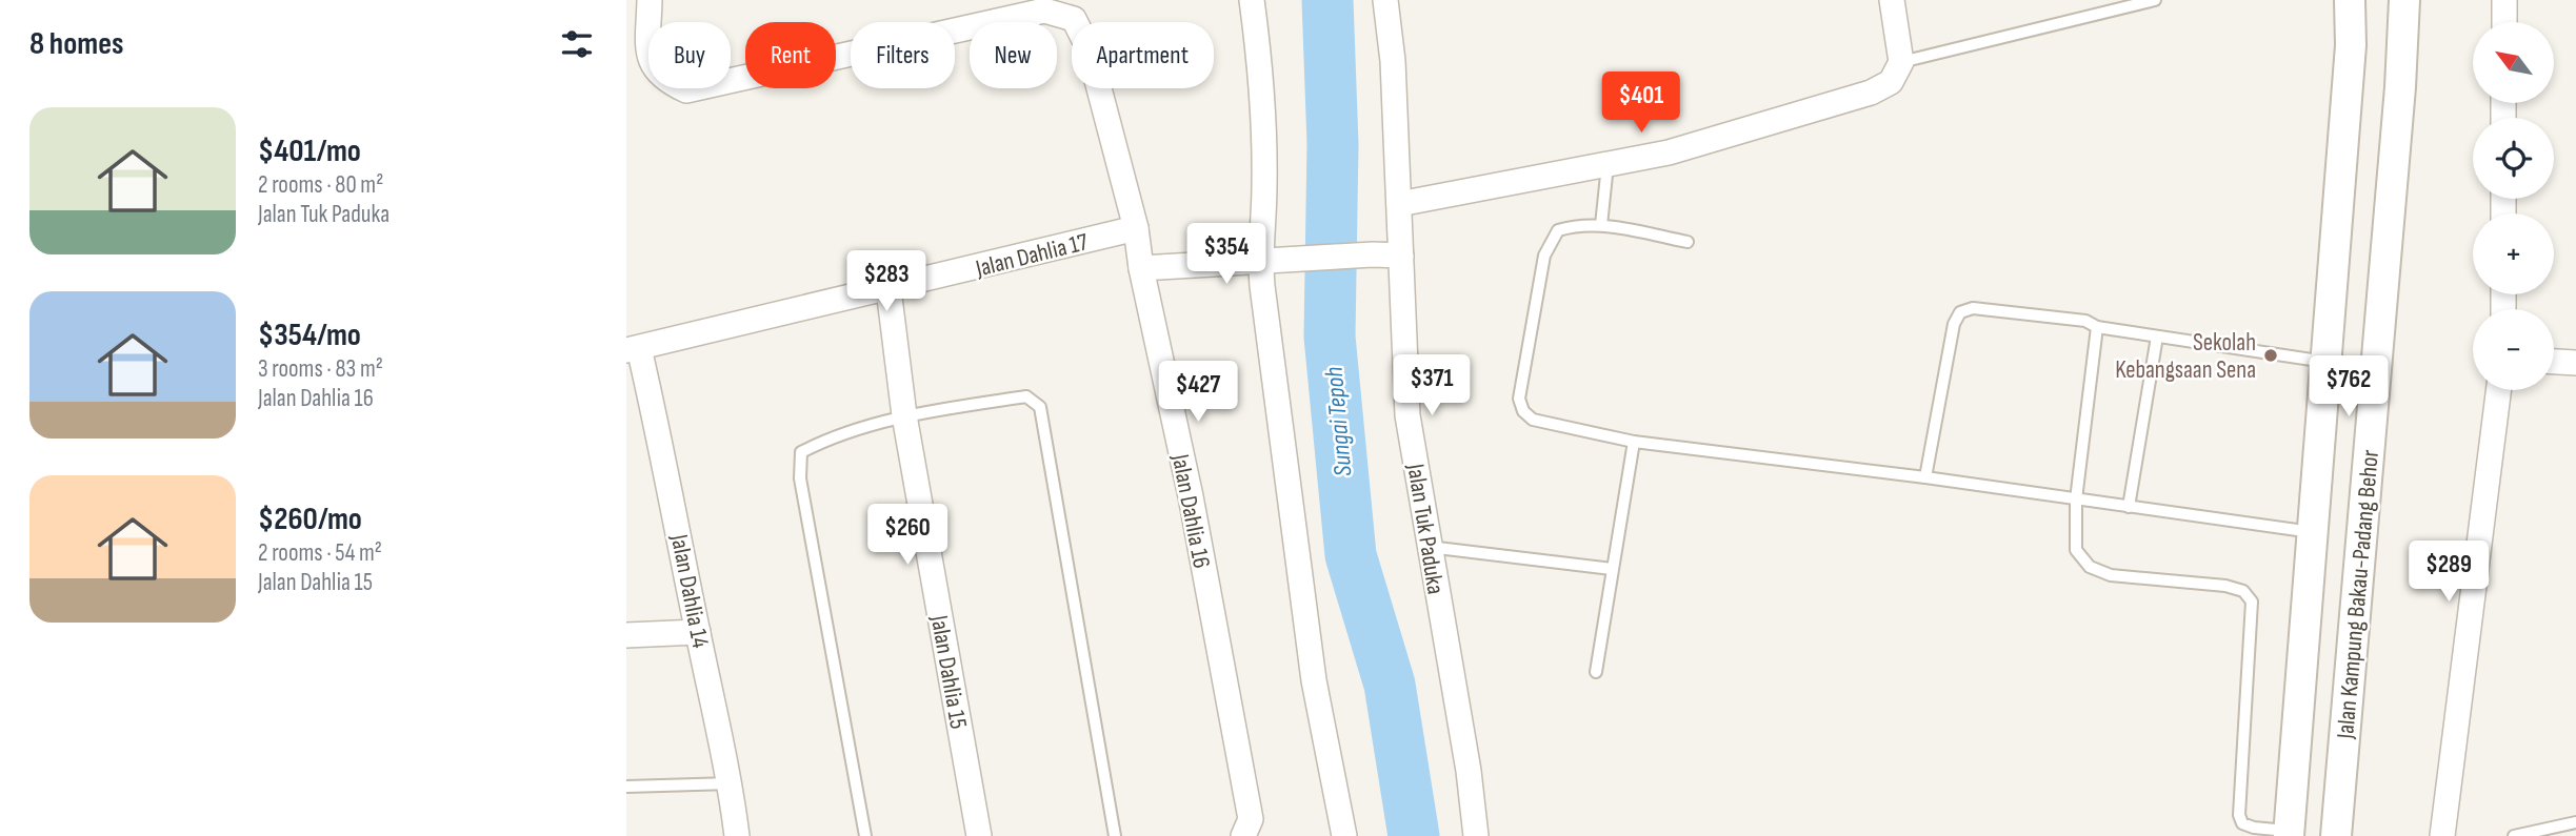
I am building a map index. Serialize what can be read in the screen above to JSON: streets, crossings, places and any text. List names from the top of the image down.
{
  "streets": {
    "street": [
      "Jalan Dahlia 17",
      "Jalan Dahlia 16",
      "Jalan Tuk Paduka",
      "Jalan Dahlia 14",
      "Jalan Kampung Bakau-Padang Behor",
      "Jalan Dahlia 15"
    ]
  },
  "crossings": [
    ["Jalan Dahlia 17", "Jalan Dahlia 16"],
    ["Jalan Dahlia 17", "Jalan Dahlia 14"],
    ["Jalan Dahlia 17", "Jalan Dahlia 15"]
  ],
  "water": ["Sungai Tepoh"],
  "places": ["Sekolah Kebangsaan Sena"],
  "north": "top left",
  "page": {
    "heading": "8 homes",
    "map_buttons": ["+", "−"],
    "chip": [
      "Buy",
      "Rent",
      "Filters",
      "New",
      "Apartment"
    ],
    "price": [
      "$401",
      "$354",
      "$283",
      "$371",
      "$762",
      "$427",
      "$260",
      "$289"
    ],
    "list": [
      {
        "name": "$401/mo",
        "note": "2 rooms · 80 m² · Jalan Tuk Paduka"
      },
      {
        "name": "$354/mo",
        "note": "3 rooms · 83 m² · Jalan Dahlia 16"
      },
      {
        "name": "$260/mo",
        "note": "2 rooms · 54 m² · Jalan Dahlia 15"
      }
    ]
  }
}
